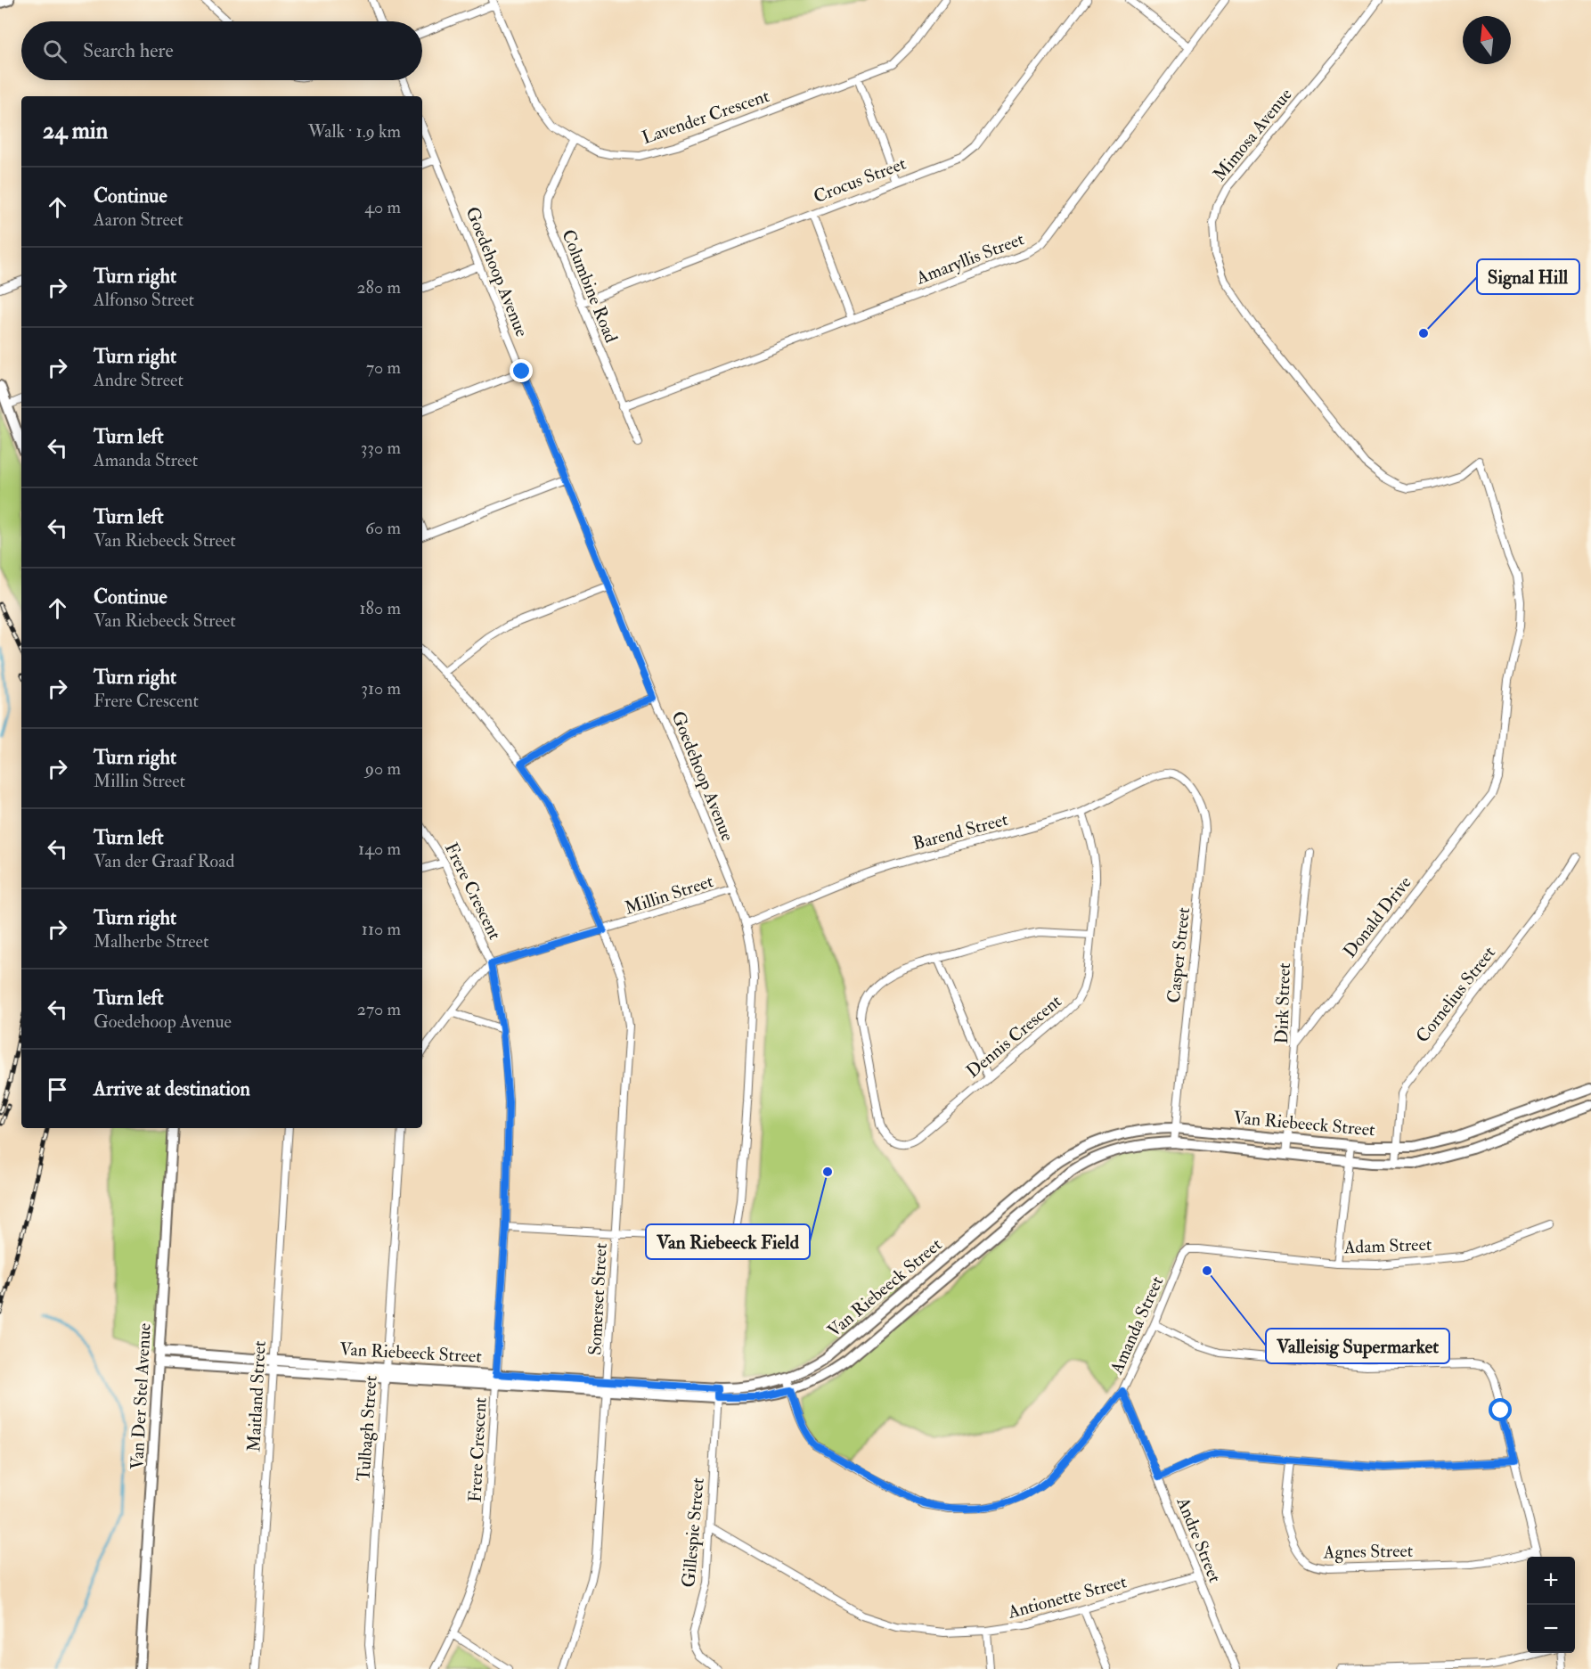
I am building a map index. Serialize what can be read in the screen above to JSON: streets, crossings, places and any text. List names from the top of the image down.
{
  "streets": {
    "street": [
      "Lavender Crescent",
      "Mimosa Avenue",
      "Crocus Street",
      "Amaryllis Street",
      "Goedehoop Avenue",
      "Columbine Road",
      "Barend Street",
      "Frere Crescent",
      "Millin Street",
      "Donald Drive",
      "Casper Street",
      "Cornelius Street",
      "Dirk Street",
      "Dennis Crescent",
      "Van Riebeeck Street",
      "Adam Street",
      "Somerset Street",
      "Amanda Street",
      "Van Der Stel Avenue",
      "Maitland Street",
      "Tulbagh Street",
      "Gillespie Street",
      "Andre Street",
      "Agnes Street",
      "Antionette Street"
    ]
  },
  "crossings": [
    ["Lavender Crescent", "Columbine Road"],
    ["Mimosa Avenue", "Donald Drive"],
    ["Crocus Street", "Columbine Road"],
    ["Amaryllis Street", "Columbine Road"],
    ["Goedehoop Avenue", "Barend Street"],
    ["Goedehoop Avenue", "Millin Street"],
    ["Goedehoop Avenue", "Somerset Street"],
    ["Barend Street", "Casper Street"],
    ["Barend Street", "Dennis Crescent"],
    ["Frere Crescent", "Millin Street"],
    ["Frere Crescent", "Van Riebeeck Street"],
    ["Millin Street", "Somerset Street"],
    ["Donald Drive", "Dirk Street"],
    ["Casper Street", "Van Riebeeck Street"],
    ["Cornelius Street", "Van Riebeeck Street"],
    ["Dirk Street", "Van Riebeeck Street"],
    ["Van Riebeeck Street", "Somerset Street"],
    ["Van Riebeeck Street", "Amanda Street"],
    ["Van Riebeeck Street", "Van Der Stel Avenue"],
    ["Van Riebeeck Street", "Maitland Street"],
    ["Van Riebeeck Street", "Tulbagh Street"],
    ["Van Riebeeck Street", "Gillespie Street"],
    ["Adam Street", "Amanda Street"],
    ["Amanda Street", "Andre Street"],
    ["Gillespie Street", "Antionette Street"],
    ["Andre Street", "Antionette Street"]
  ],
  "places": ["Signal Hill", "Van Riebeeck Field", "Valleisig Supermarket"],
  "north": "top",
  "page": {
    "search": "Search here",
    "heading": ["24 min", "Walk · 1.9 km"],
    "list": [
      ["Continue", "Aaron Street", "40 m"],
      ["Turn right", "Alfonso Street", "280 m"],
      ["Turn right", "Andre Street", "70 m"],
      ["Turn left", "Amanda Street", "330 m"],
      ["Turn left", "Van Riebeeck Street", "60 m"],
      ["Continue", "Van Riebeeck Street", "180 m"],
      ["Turn right", "Frere Crescent", "310 m"],
      ["Turn right", "Millin Street", "90 m"],
      ["Turn left", "Van der Graaf Road", "140 m"],
      ["Turn right", "Malherbe Street", "110 m"],
      ["Turn left", "Goedehoop Avenue", "270 m"],
      "Arrive at destination"
    ],
    "map_buttons": ["+", "−"]
  }
}
